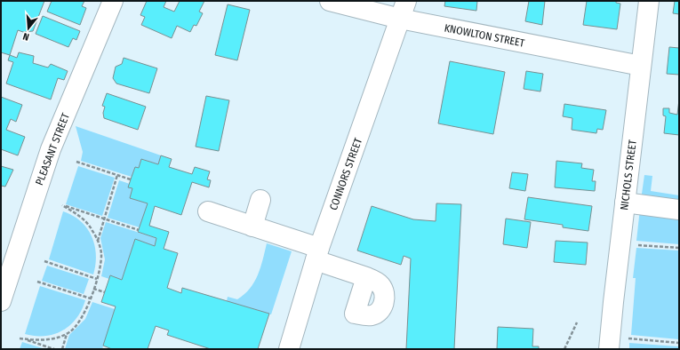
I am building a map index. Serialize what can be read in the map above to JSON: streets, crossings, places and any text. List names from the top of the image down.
{
  "streets": {
    "street": [
      "KNOWLTON STREET",
      "PLEASANT STREET",
      "CONNORS STREET",
      "NICHOLS STREET"
    ]
  },
  "crossings": [
    ["KNOWLTON STREET", "CONNORS STREET"],
    ["KNOWLTON STREET", "NICHOLS STREET"]
  ],
  "north": "bottom"
}
